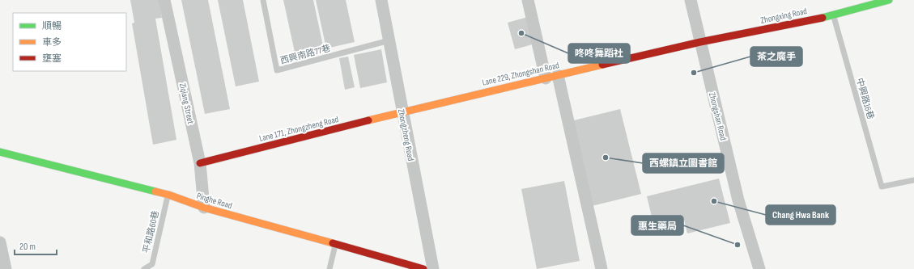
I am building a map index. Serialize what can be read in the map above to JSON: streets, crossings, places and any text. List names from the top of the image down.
{
  "streets": {
    "street": [
      "Zhongxing Road",
      "Lane 229, Zhongshan Road",
      "Ziqiang Street",
      "Zhongshan Road",
      "Lane 171, Zhongzheng Road",
      "Zhongzheng Road",
      "Pinghe Road"
    ],
    "lane": ["西興南路77巷", "中興路16巷", "平和路60巷"]
  },
  "crossings": [
    ["Zhongxing Road", "Lane 229, Zhongshan Road"],
    ["Zhongxing Road", "中興路16巷"],
    ["Zhongxing Road", "Zhongshan Road"],
    ["西興南路77巷", "Zhongzheng Road"],
    ["Lane 229, Zhongshan Road", "Zhongshan Road"],
    ["Lane 229, Zhongshan Road", "Lane 171, Zhongzheng Road"],
    ["Lane 229, Zhongshan Road", "Zhongzheng Road"],
    ["Ziqiang Street", "Lane 171, Zhongzheng Road"],
    ["Ziqiang Street", "Pinghe Road"],
    ["Lane 171, Zhongzheng Road", "Zhongzheng Road"],
    ["Pinghe Road", "平和路60巷"]
  ],
  "places": [
    "咚咚舞蹈社",
    "茶之魔手",
    "西螺鎮立圖書館",
    "Chang Hwa Bank",
    "惠生藥局"
  ],
  "legend": ["順暢", "車多", "壅塞"],
  "scale_bar": "20 m"
}
